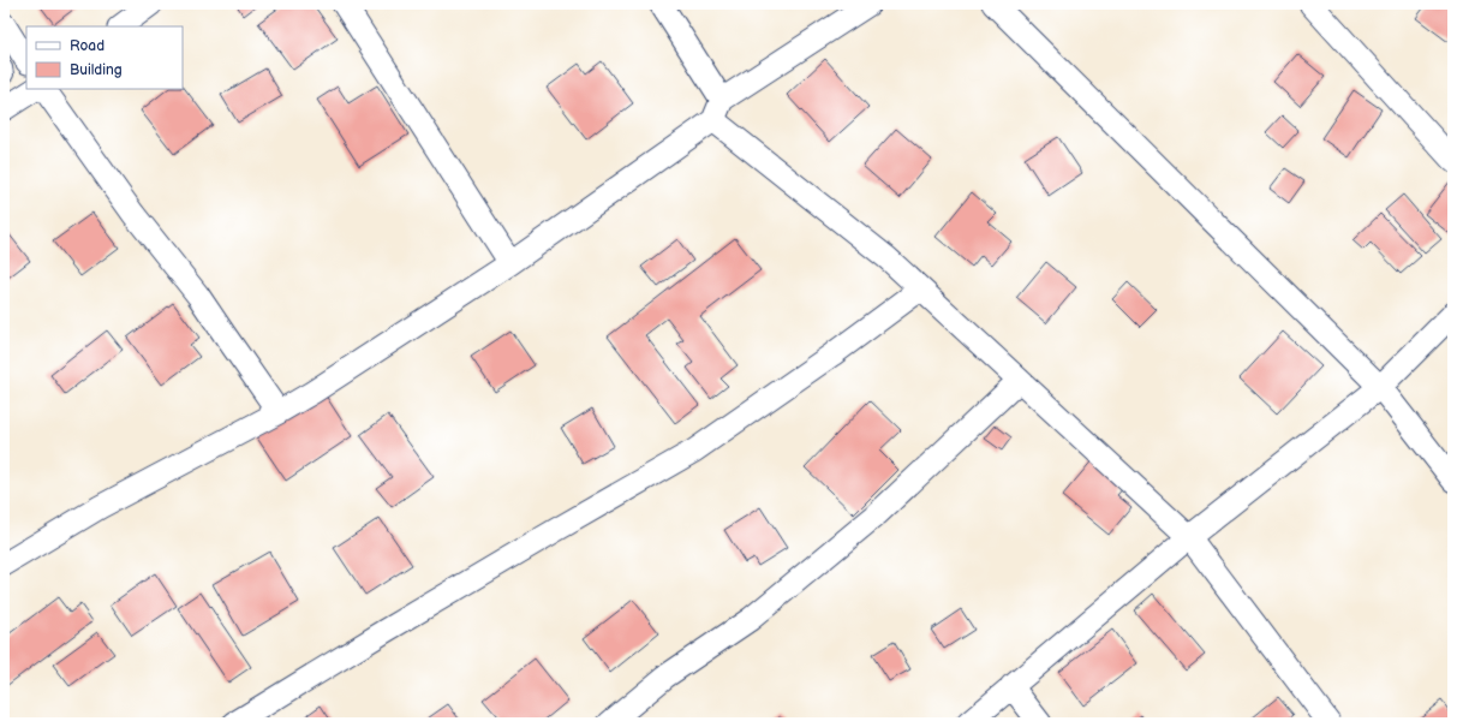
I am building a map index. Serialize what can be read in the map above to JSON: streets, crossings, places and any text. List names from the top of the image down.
{
  "legend": ["Road", "Building"]
}
